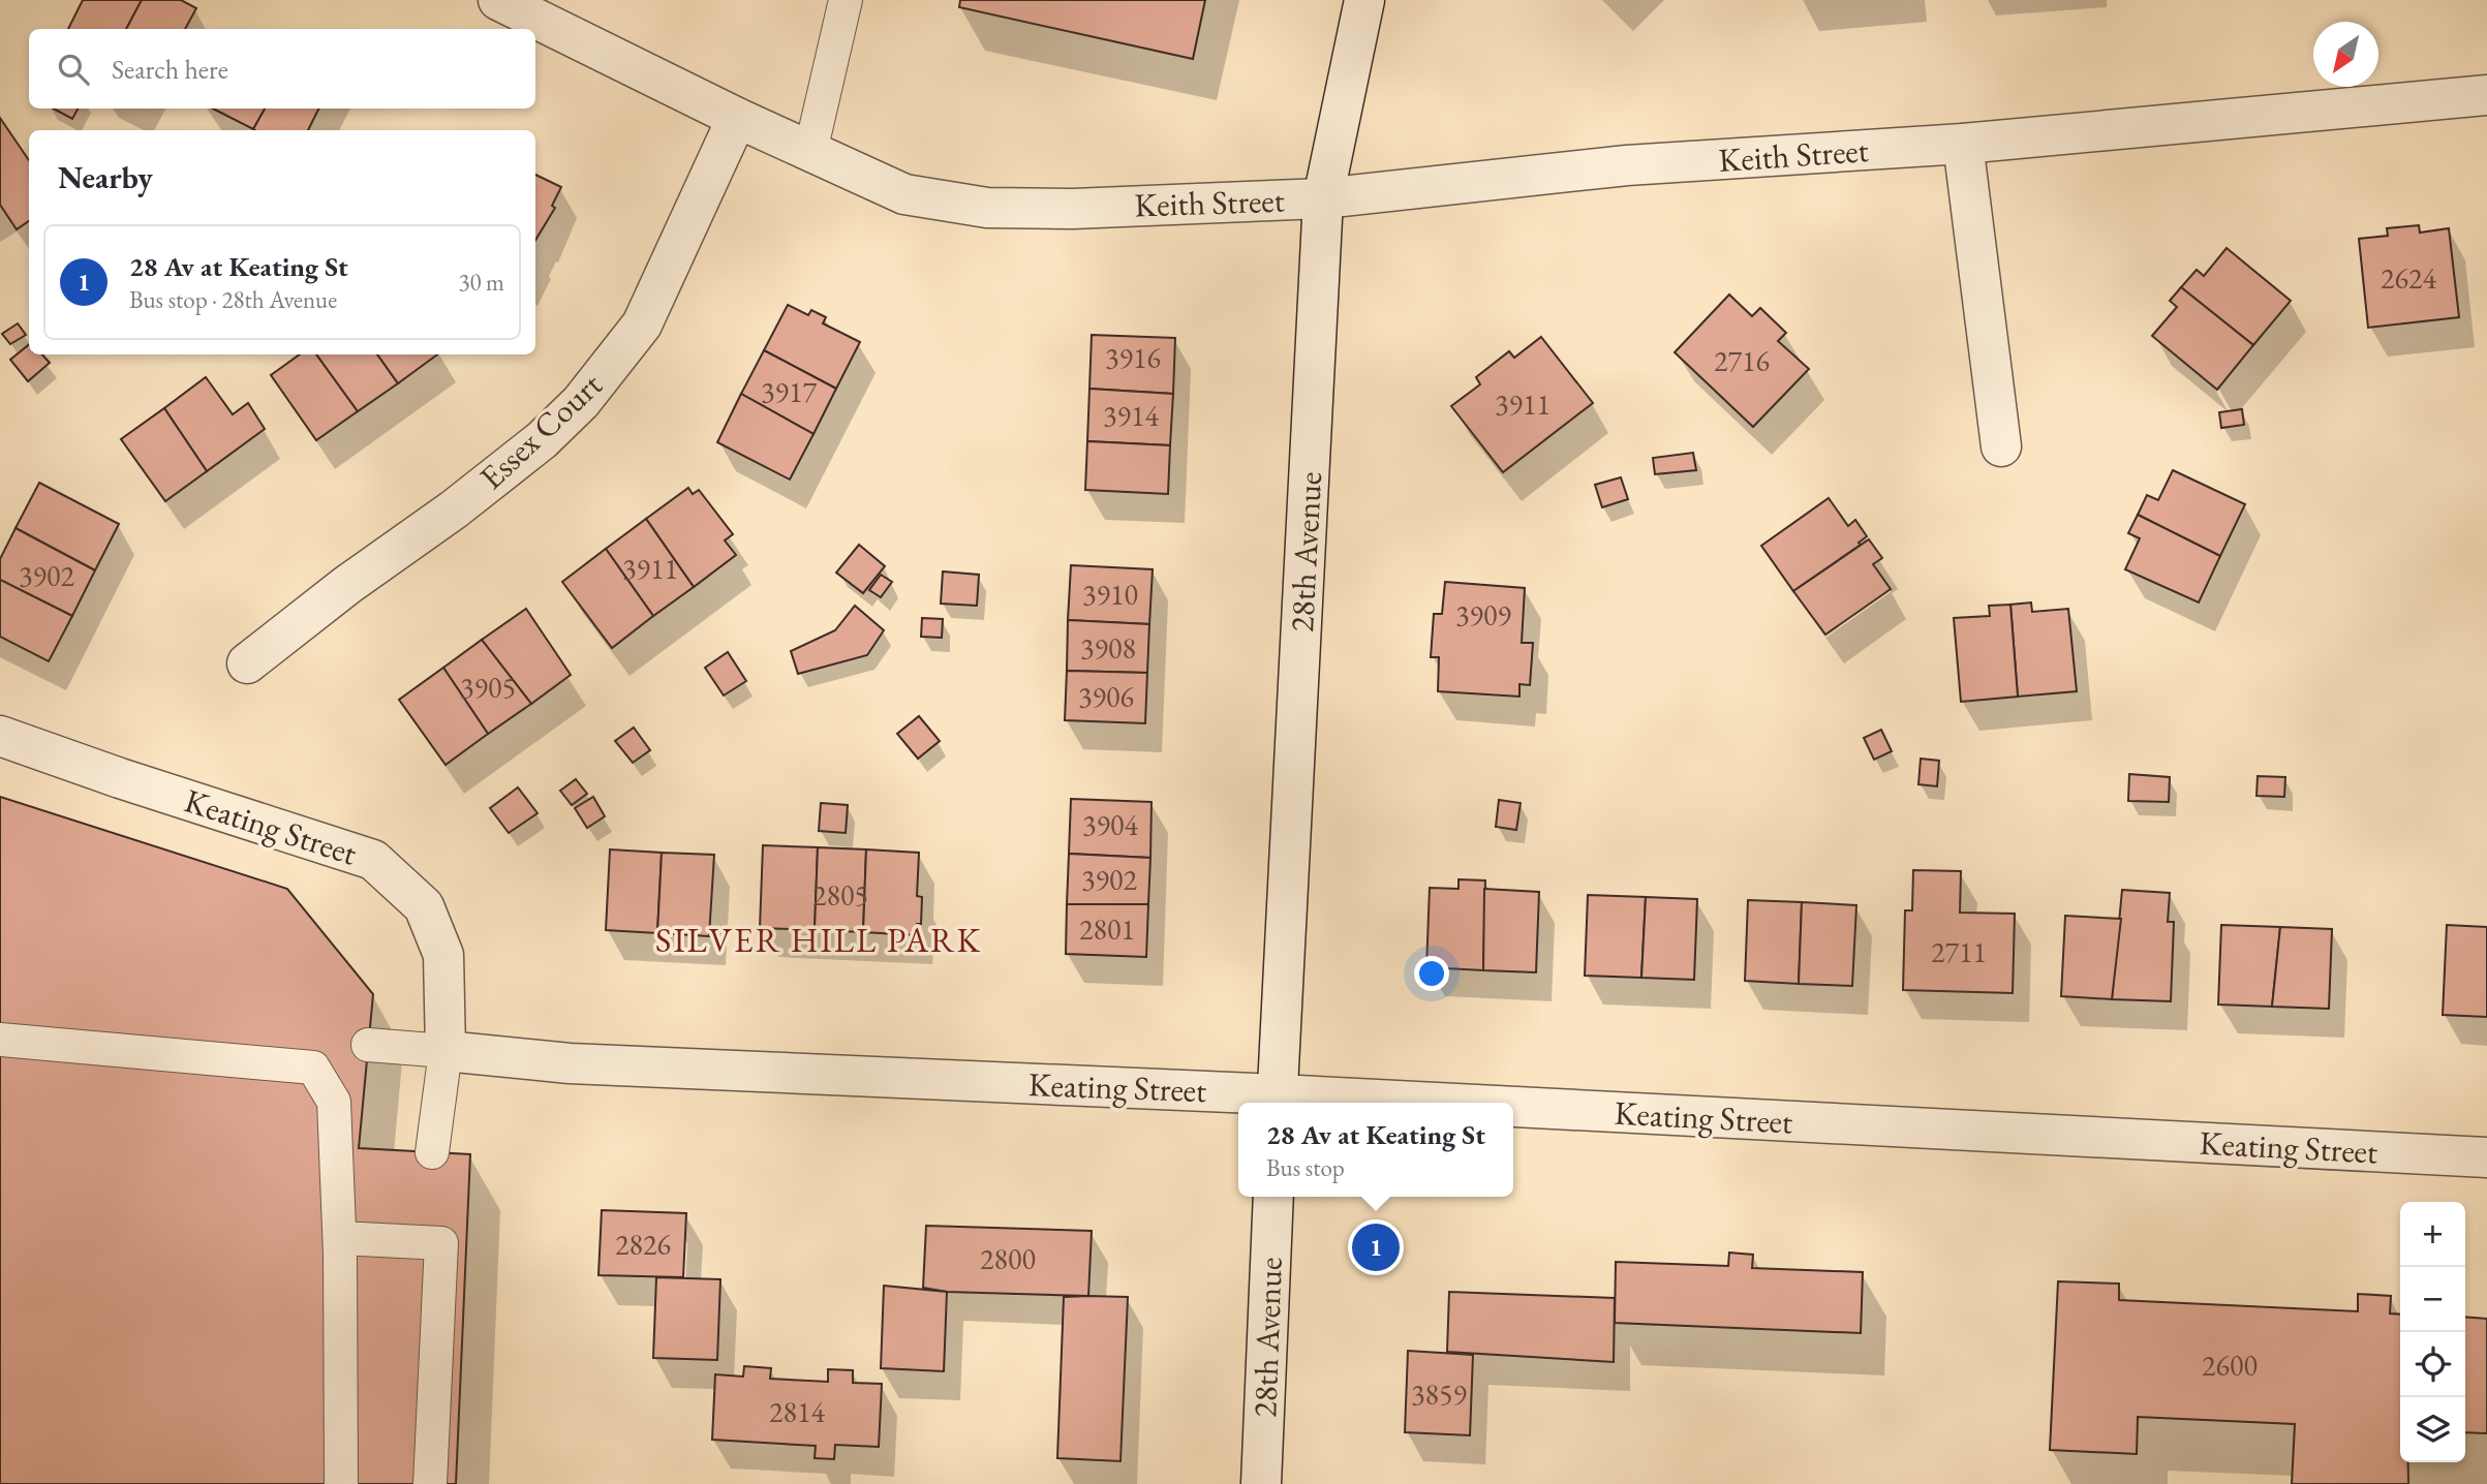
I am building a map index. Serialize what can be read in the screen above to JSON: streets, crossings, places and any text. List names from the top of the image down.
{
  "streets": {
    "street": [
      "Keith Street",
      "Essex Court",
      "28th Avenue",
      "Keating Street"
    ]
  },
  "crossings": [
    ["Keith Street", "Essex Court"],
    ["Keith Street", "28th Avenue"],
    ["28th Avenue", "Keating Street"]
  ],
  "districts": ["SILVER HILL PARK"],
  "house_numbers": [
    "2624",
    "3916",
    "2716",
    "3917",
    "3911",
    "3914",
    "3911",
    "3902",
    "3910",
    "3909",
    "3908",
    "3905",
    "3906",
    "3904",
    "3902",
    "2805",
    "2801",
    "2711",
    "2826",
    "2800",
    "2600",
    "3859",
    "2814"
  ],
  "north": "bottom left",
  "page": {
    "search": "Search here",
    "heading": "Nearby",
    "list": [
      {
        "mark": "1",
        "name": "28 Av at Keating St",
        "note": "Bus stop · 28th Avenue",
        "value": "30 m"
      }
    ],
    "popup": ["28 Av at Keating St", "Bus stop"],
    "map_buttons": ["+", "−"],
    "pins": "1"
  }
}
